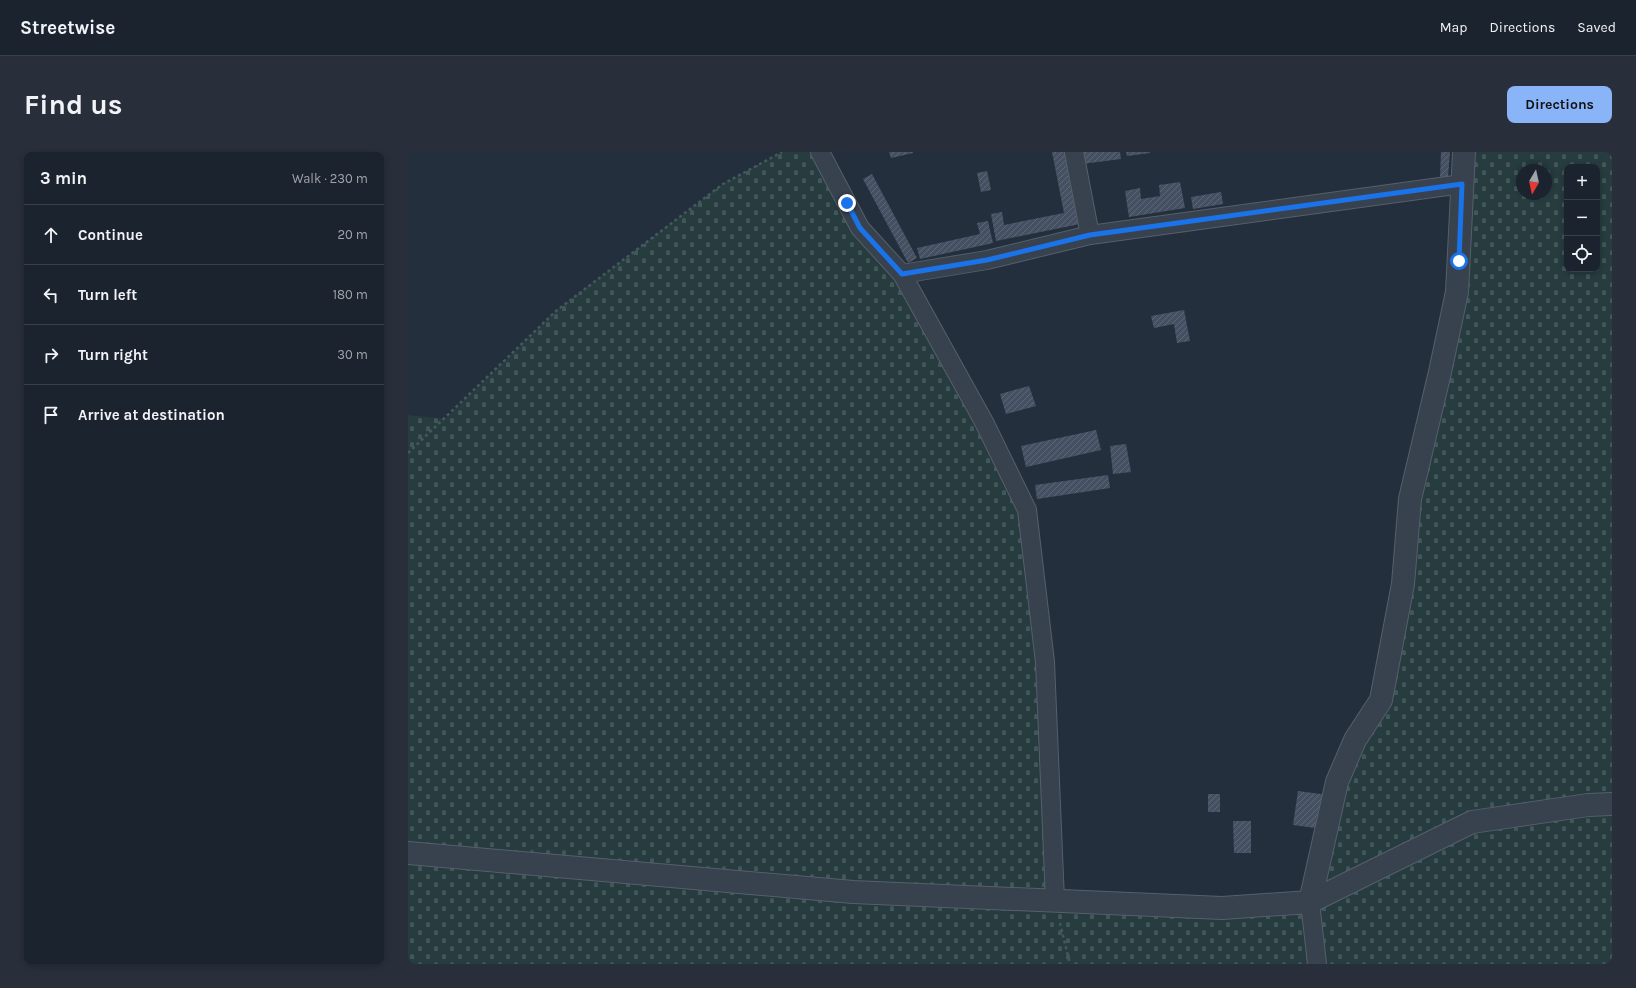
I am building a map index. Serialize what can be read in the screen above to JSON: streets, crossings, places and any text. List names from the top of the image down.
{
  "north": "bottom",
  "page": {
    "header": "Streetwise",
    "nav": ["Map", "Directions", "Saved"],
    "buttons": "Directions",
    "title": "Find us",
    "heading": ["3 min", "Walk · 230 m"],
    "map_buttons": ["+", "−"],
    "list": [
      ["Continue", "20 m"],
      ["Turn left", "180 m"],
      ["Turn right", "30 m"],
      "Arrive at destination"
    ]
  }
}
